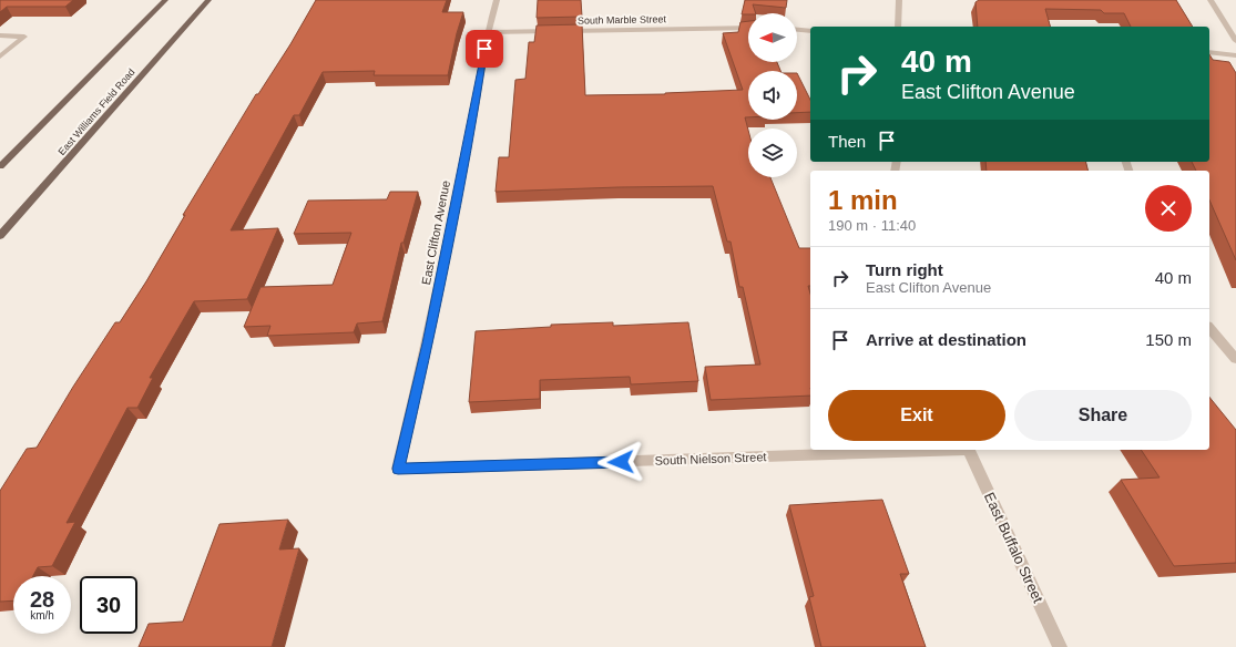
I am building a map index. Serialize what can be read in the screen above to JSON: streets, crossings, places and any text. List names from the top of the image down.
{
  "streets": {
    "main road": ["East Williams Field Road"],
    "street": [
      "South Marble Street",
      "East Clifton Avenue",
      "South Nielson Street",
      "East Buffalo Street"
    ]
  },
  "crossings": [
    ["South Marble Street", "East Clifton Avenue"],
    ["East Clifton Avenue", "South Nielson Street"]
  ],
  "north": "left",
  "page": {
    "turn": ["40 m", "East Clifton Avenue"],
    "then": "Then",
    "heading": ["1 min", "190 m · 11:40"],
    "list": [
      {
        "name": "Turn right",
        "note": "East Clifton Avenue",
        "value": "40 m"
      },
      {
        "name": "Arrive at destination",
        "value": "150 m"
      }
    ],
    "buttons": ["Exit", "Share"],
    "speed": "28 km/h",
    "limit": "30"
  }
}
